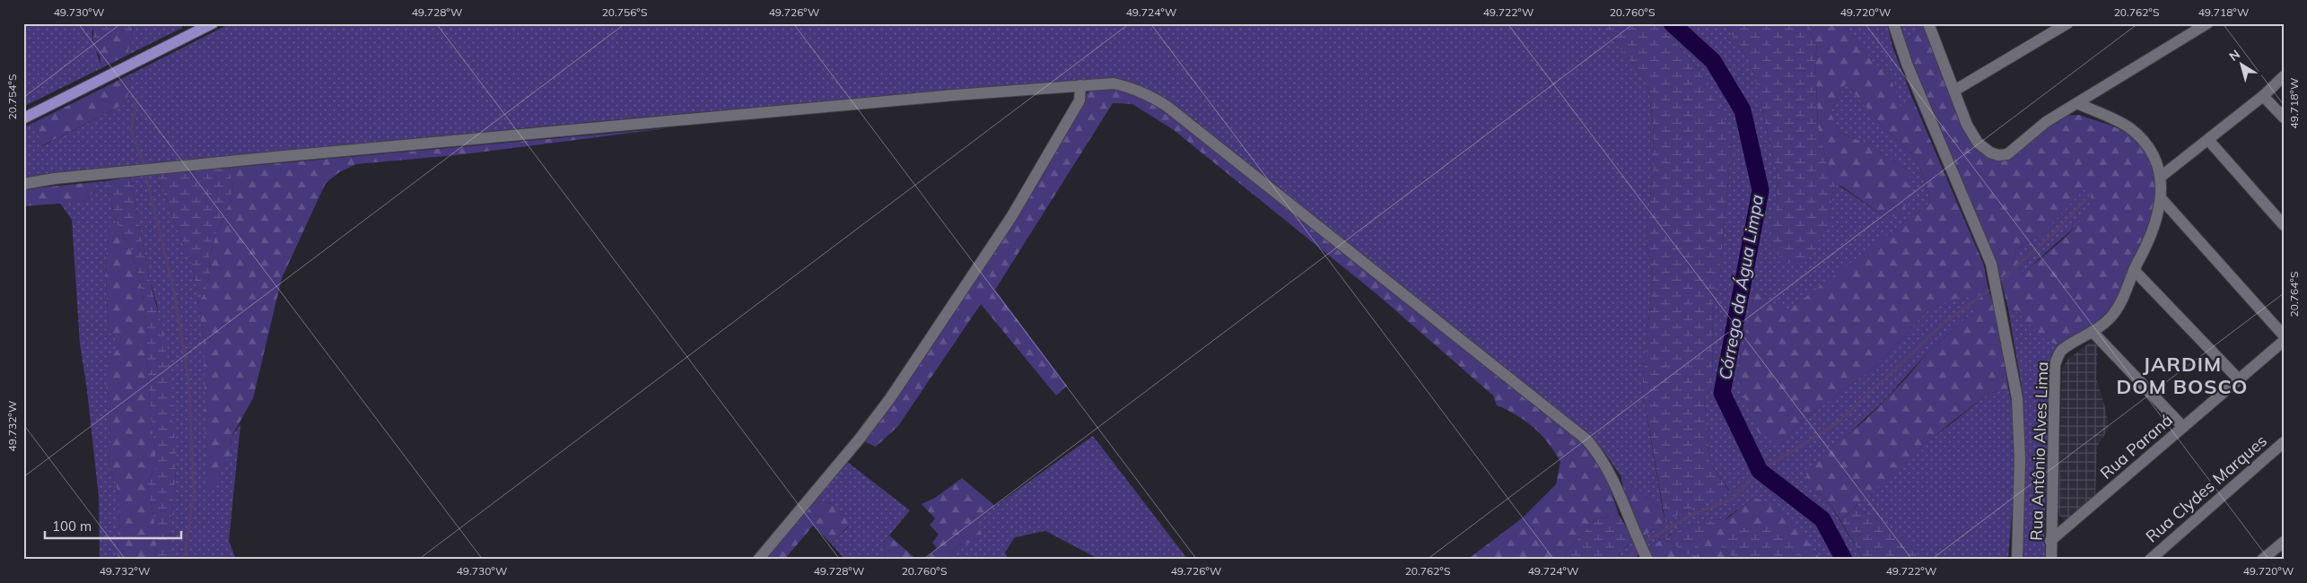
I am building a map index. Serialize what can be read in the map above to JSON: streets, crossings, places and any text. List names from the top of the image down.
{
  "streets": {
    "street": ["Rua Paraná", "Rua Antônio Alves Lima", "Rua Clydes Marques"]
  },
  "crossings": [
    ["Rua Paraná", "Rua Antônio Alves Lima"]
  ],
  "districts": ["JARDIM DOM BOSCO"],
  "water": ["Córrego da Água Limpa"],
  "scale_bar": "100 m",
  "north": "top left",
  "coordinates": [
    "49.730°W",
    "49.728°W",
    "20.756°S",
    "49.726°W",
    "49.724°W",
    "49.722°W",
    "20.760°S",
    "49.720°W",
    "20.762°S",
    "49.718°W",
    "20.754°S",
    "20.764°S",
    "49.732°W"
  ]
}
